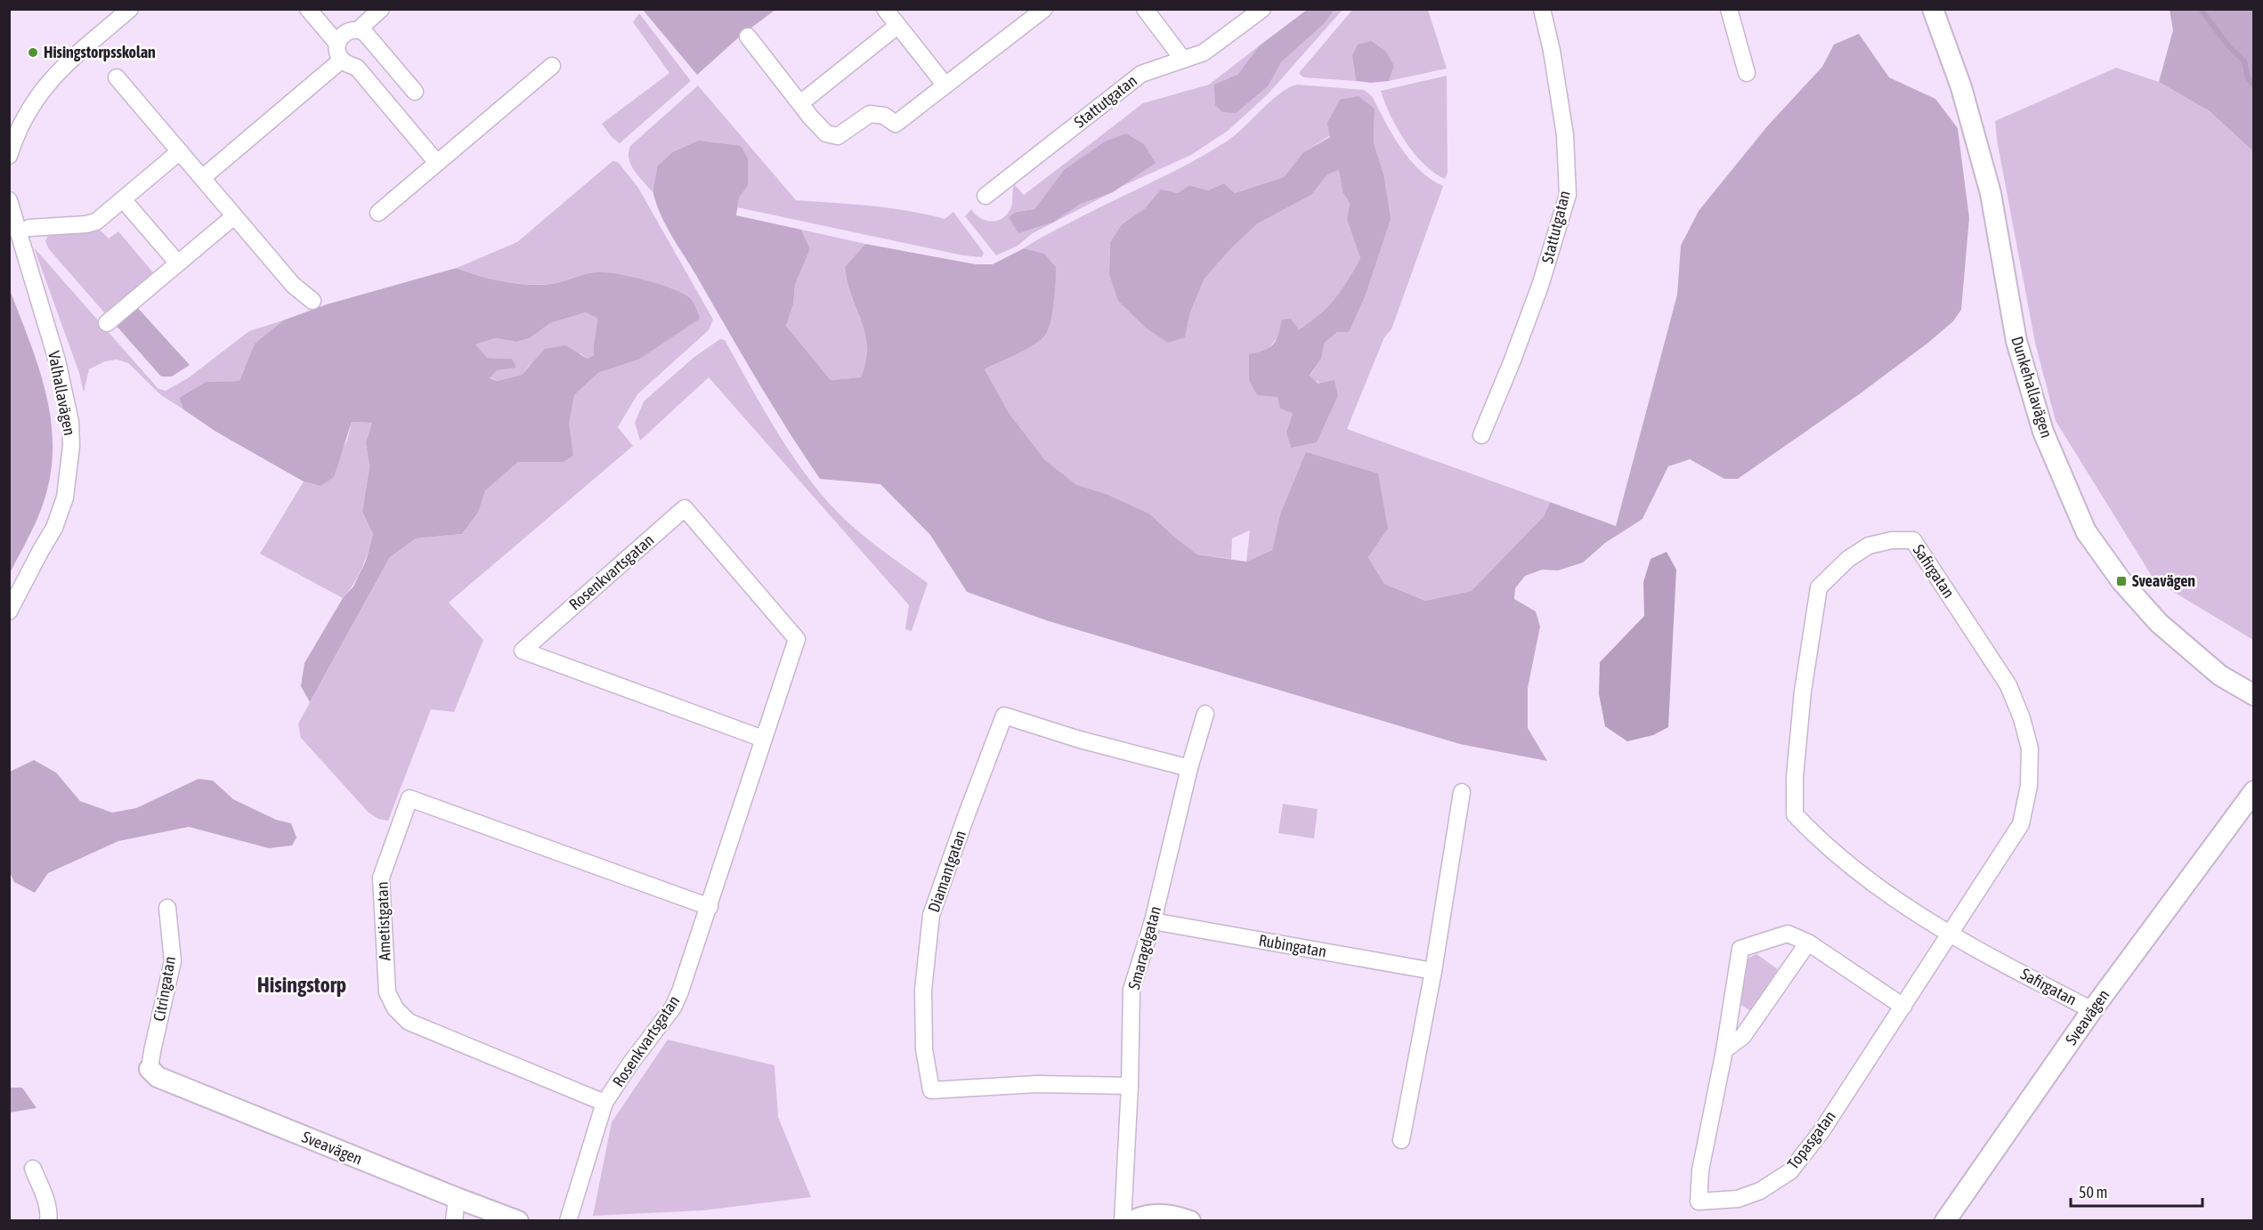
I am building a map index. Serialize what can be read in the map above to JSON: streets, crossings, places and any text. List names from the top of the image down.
{
  "streets": {
    "street": [
      "Stattutgatan",
      "Dunkehallavägen",
      "Valhallavägen",
      "Safirgatan",
      "Rosenkvartsgatan",
      "Diamantgatan",
      "Ametistgatan",
      "Rubingatan",
      "Smaragdgatan",
      "Citringatan",
      "Sveavägen",
      "Topasgatan"
    ]
  },
  "crossings": [
    ["Safirgatan", "Sveavägen"],
    ["Safirgatan", "Topasgatan"],
    ["Rosenkvartsgatan", "Ametistgatan"],
    ["Diamantgatan", "Smaragdgatan"],
    ["Rubingatan", "Smaragdgatan"],
    ["Citringatan", "Sveavägen"]
  ],
  "districts": ["Hisingstorp"],
  "places": {
    "other": ["Hisingstorpsskolan"],
    "transit": ["Sveavägen"]
  },
  "scale_bar": "50 m"
}
